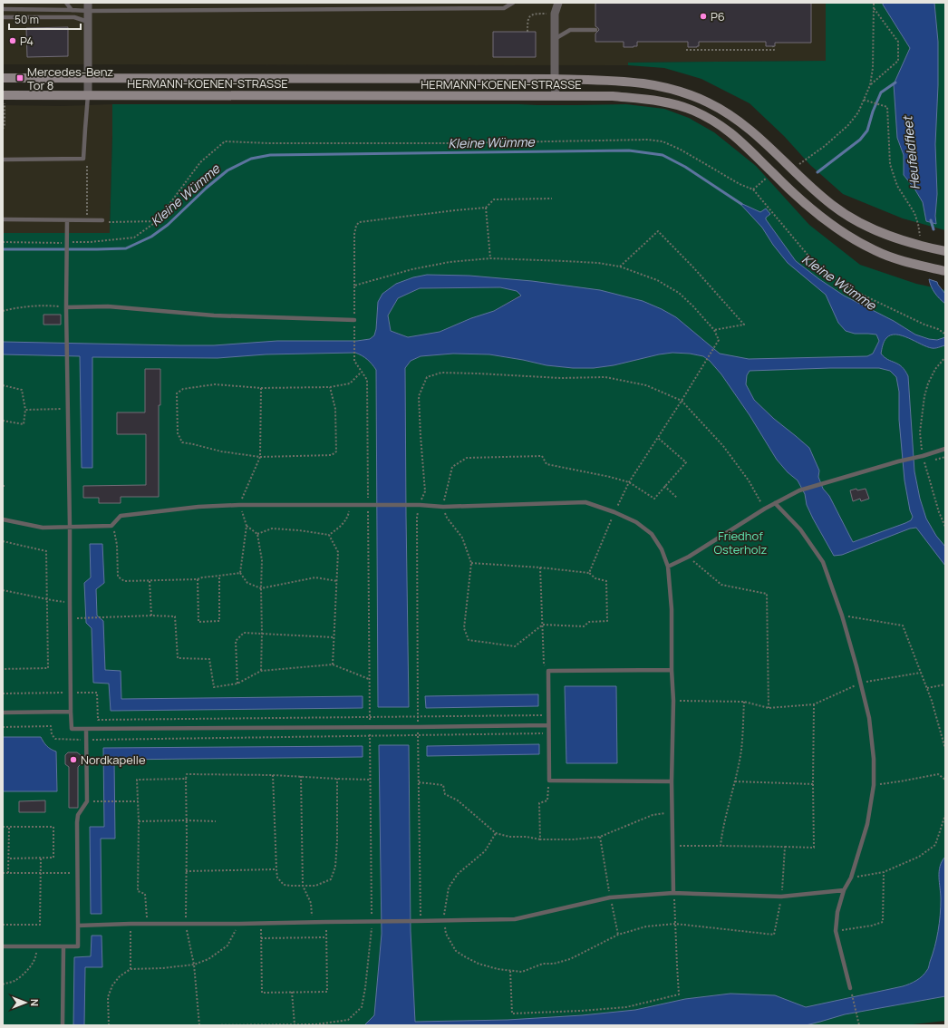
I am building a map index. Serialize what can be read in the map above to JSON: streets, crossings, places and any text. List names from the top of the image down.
{
  "streets": {
    "main road": ["HERMANN-KOENEN-STRASSE"]
  },
  "water": ["Kleine Wümme", "Heufeldfleet"],
  "parks": ["Friedhof Osterholz"],
  "places": {
    "other": ["P6", "P4", "Nordkapelle"],
    "transit": ["Mercedes-Benz Tor 8"]
  },
  "scale_bar": "50 m",
  "north": "right"
}
